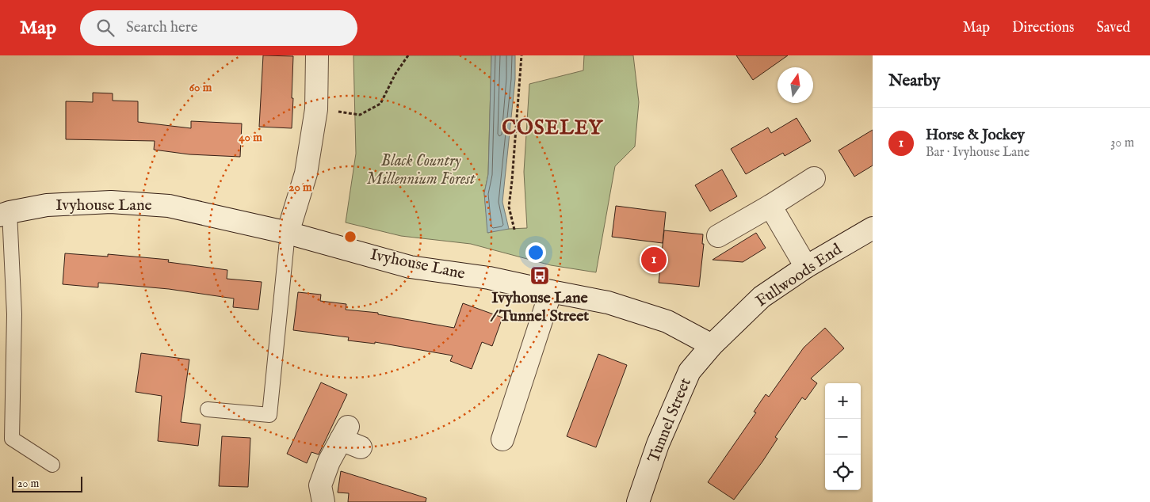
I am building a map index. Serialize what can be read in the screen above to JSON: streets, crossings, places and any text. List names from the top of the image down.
{
  "streets": {
    "street": ["Ivyhouse Lane", "Fullwoods End", "Tunnel Street"]
  },
  "crossings": [
    ["Ivyhouse Lane", "Fullwoods End"],
    ["Ivyhouse Lane", "Tunnel Street"],
    ["Fullwoods End", "Tunnel Street"]
  ],
  "districts": ["COSELEY"],
  "parks": ["Black Country Millennium Forest"],
  "places": {
    "bus stop": ["Ivyhouse Lane / Tunnel Street"]
  },
  "scale_bar": "20 m",
  "north": "top",
  "page": {
    "header": "Map",
    "search": "Search here",
    "nav": ["Map", "Directions", "Saved"],
    "heading": "Nearby",
    "list": [
      {
        "mark": "1",
        "name": "Horse & Jockey",
        "note": "Bar · Ivyhouse Lane",
        "value": "30 m"
      }
    ],
    "pins": "1",
    "map_buttons": ["+", "−"],
    "scale": "20 m"
  },
  "rings": ["60 m", "40 m", "20 m"]
}
